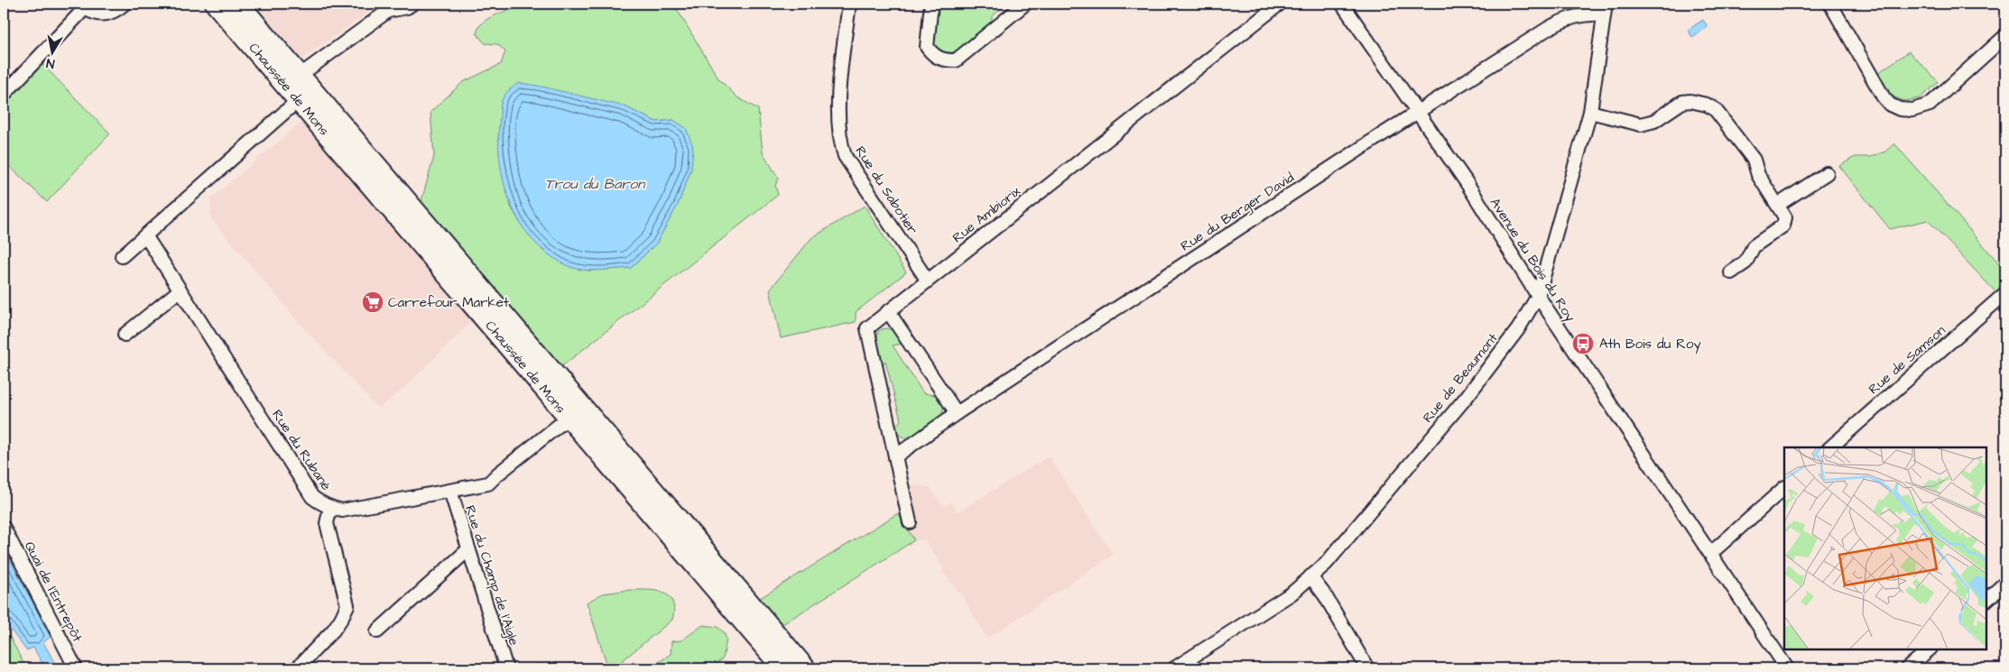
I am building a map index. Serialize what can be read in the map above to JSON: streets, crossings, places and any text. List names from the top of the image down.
{
  "streets": {
    "main road": ["Chaussée de Mons"],
    "street": [
      "Rue du Sabotier",
      "Rue du Berger David",
      "Rue Ambiorix",
      "Avenue du Bois du Roy",
      "Rue de Samson",
      "Rue de Beaumont",
      "Rue du Rubané",
      "Rue du Champ de l'Aigle",
      "Quai de l'Entrepôt"
    ]
  },
  "crossings": [
    ["Chaussée de Mons", "Rue du Rubané"],
    ["Rue du Sabotier", "Rue Ambiorix"],
    ["Rue du Berger David", "Rue Ambiorix"],
    ["Rue du Berger David", "Avenue du Bois du Roy"],
    ["Rue du Berger David", "Rue de Beaumont"],
    ["Avenue du Bois du Roy", "Rue de Beaumont"],
    ["Rue du Rubané", "Rue du Champ de l'Aigle"]
  ],
  "water": ["Trou du Baron"],
  "places": {
    "supermarket": ["Carrefour Market"],
    "bus stop": ["Ath Bois du Roy"]
  },
  "north": "bottom"
}
